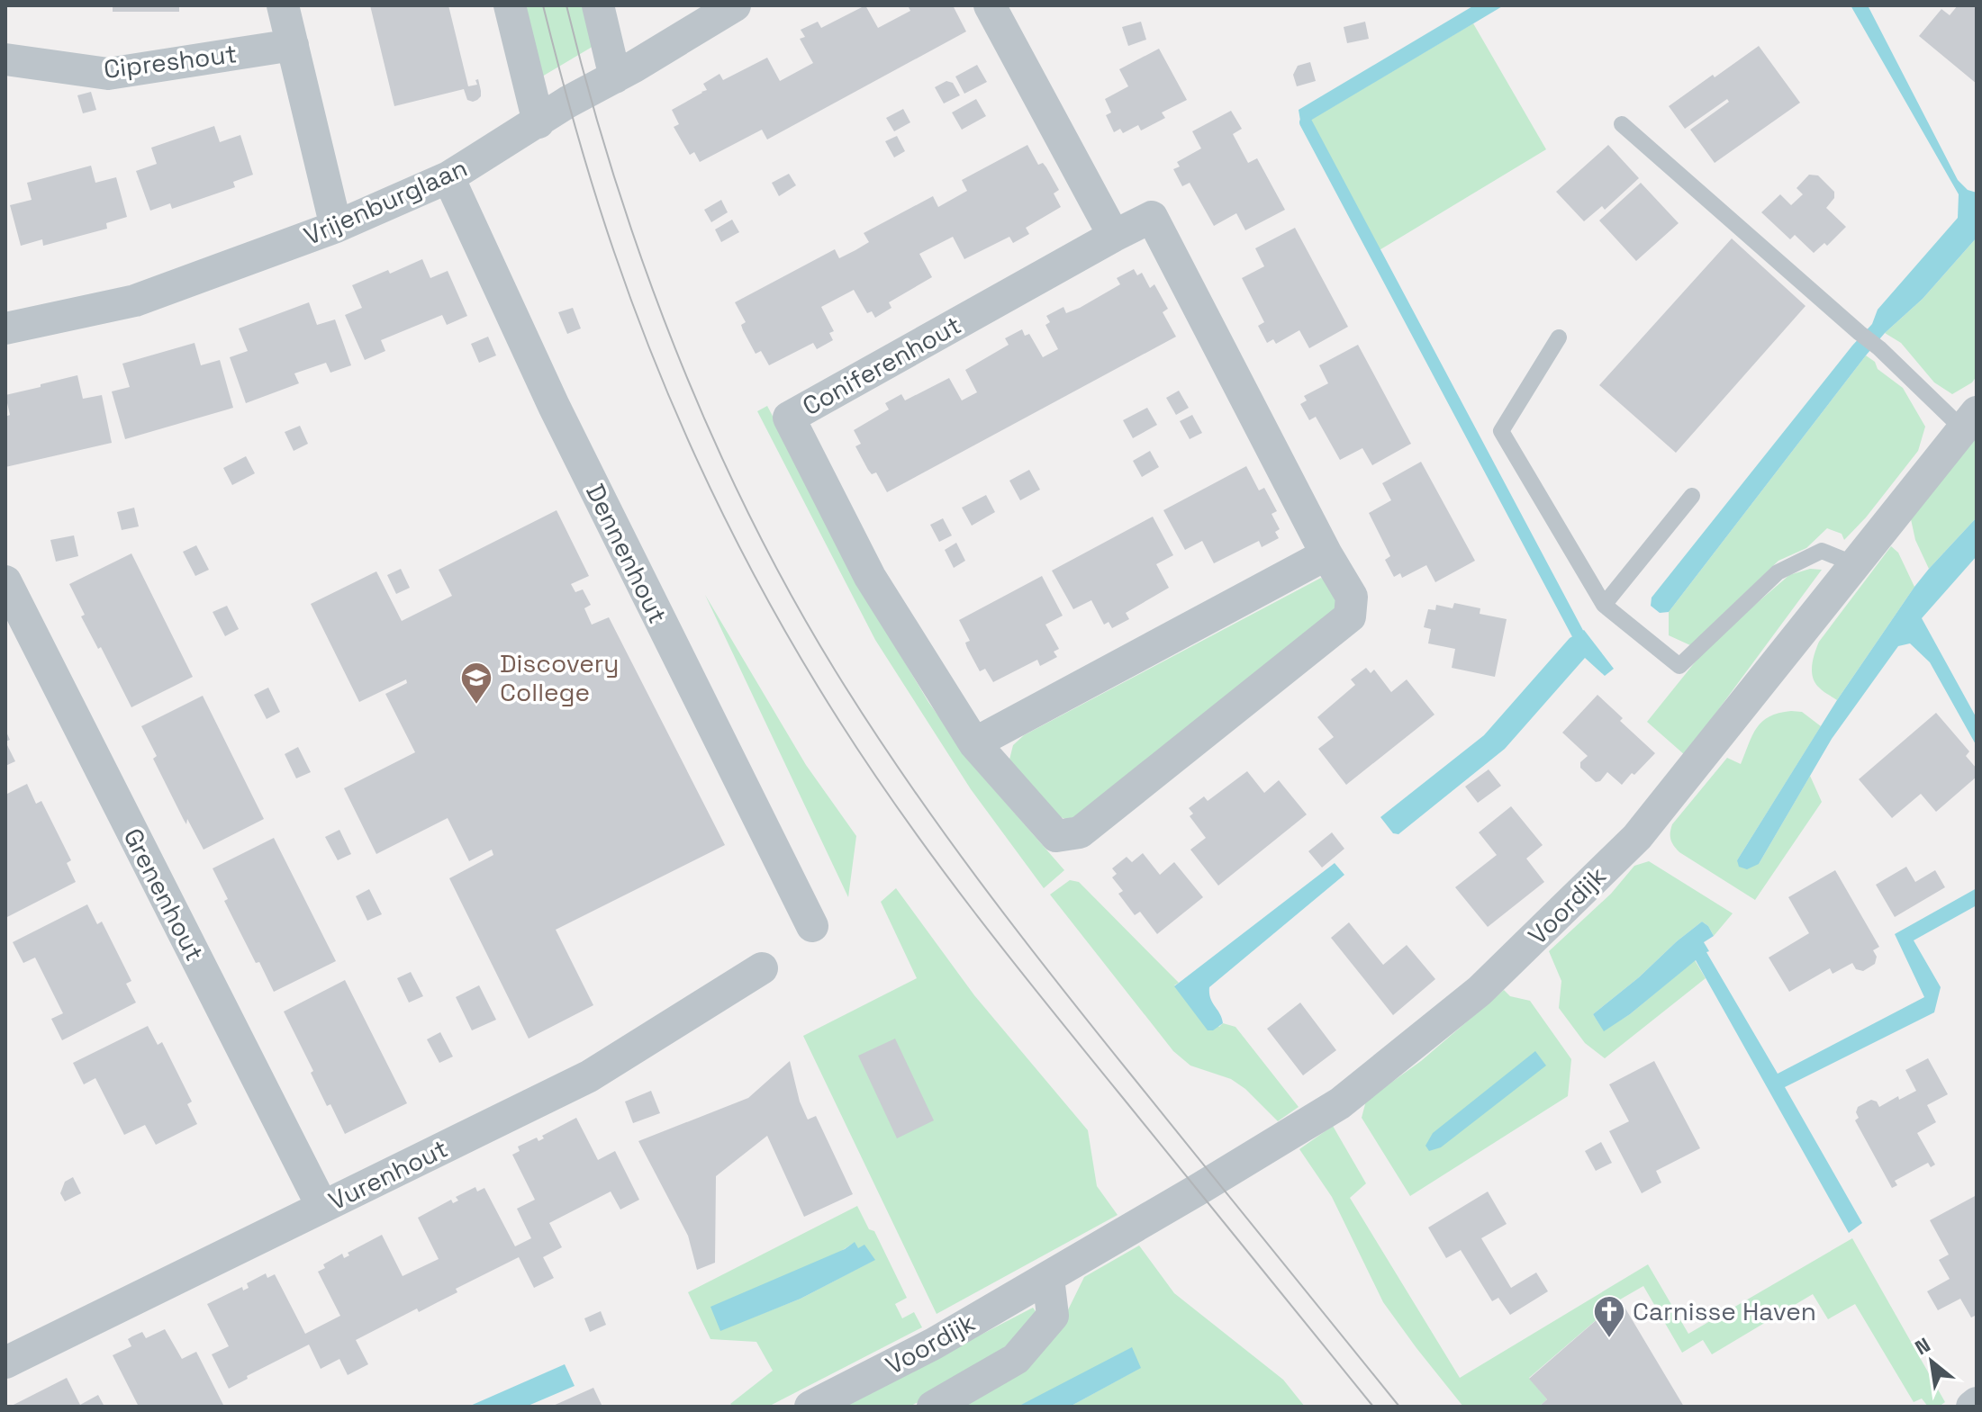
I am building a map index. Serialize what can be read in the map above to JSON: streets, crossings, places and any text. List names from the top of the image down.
{
  "streets": {
    "street": [
      "Cipreshout",
      "Vrijenburglaan",
      "Coniferenhout",
      "Dennenhout",
      "Grenenhout",
      "Voordijk",
      "Vurenhout"
    ]
  },
  "crossings": [
    ["Vrijenburglaan", "Dennenhout"],
    ["Grenenhout", "Vurenhout"]
  ],
  "places": {
    "school or university": ["Discovery College"],
    "church": ["Carnisse Haven"]
  },
  "north": "top left"
}
